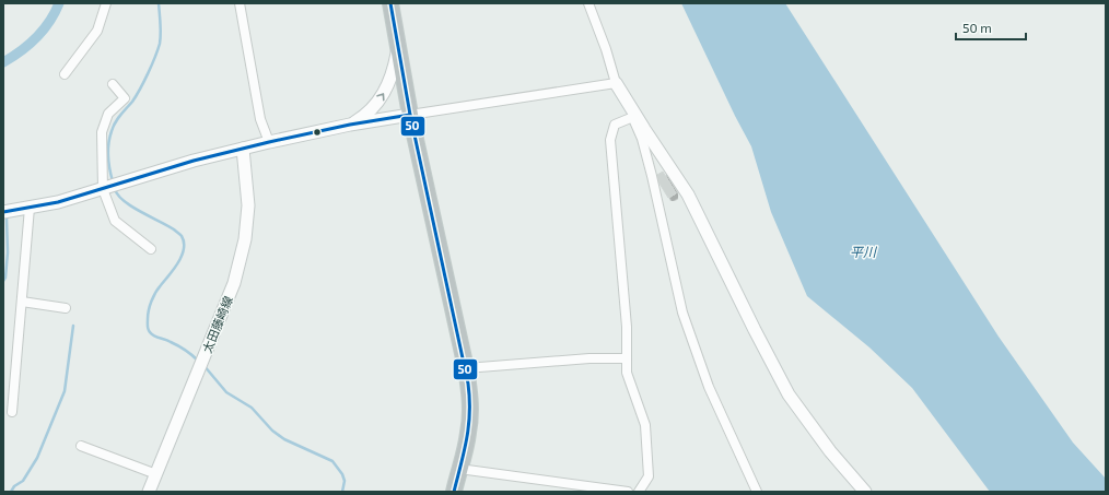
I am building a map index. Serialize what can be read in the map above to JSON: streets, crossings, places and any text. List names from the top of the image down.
{
  "streets": {
    "main road": ["太田藤崎線"]
  },
  "water": ["平川"],
  "lines": ["transit line 50"],
  "scale_bar": "50 m"
}
